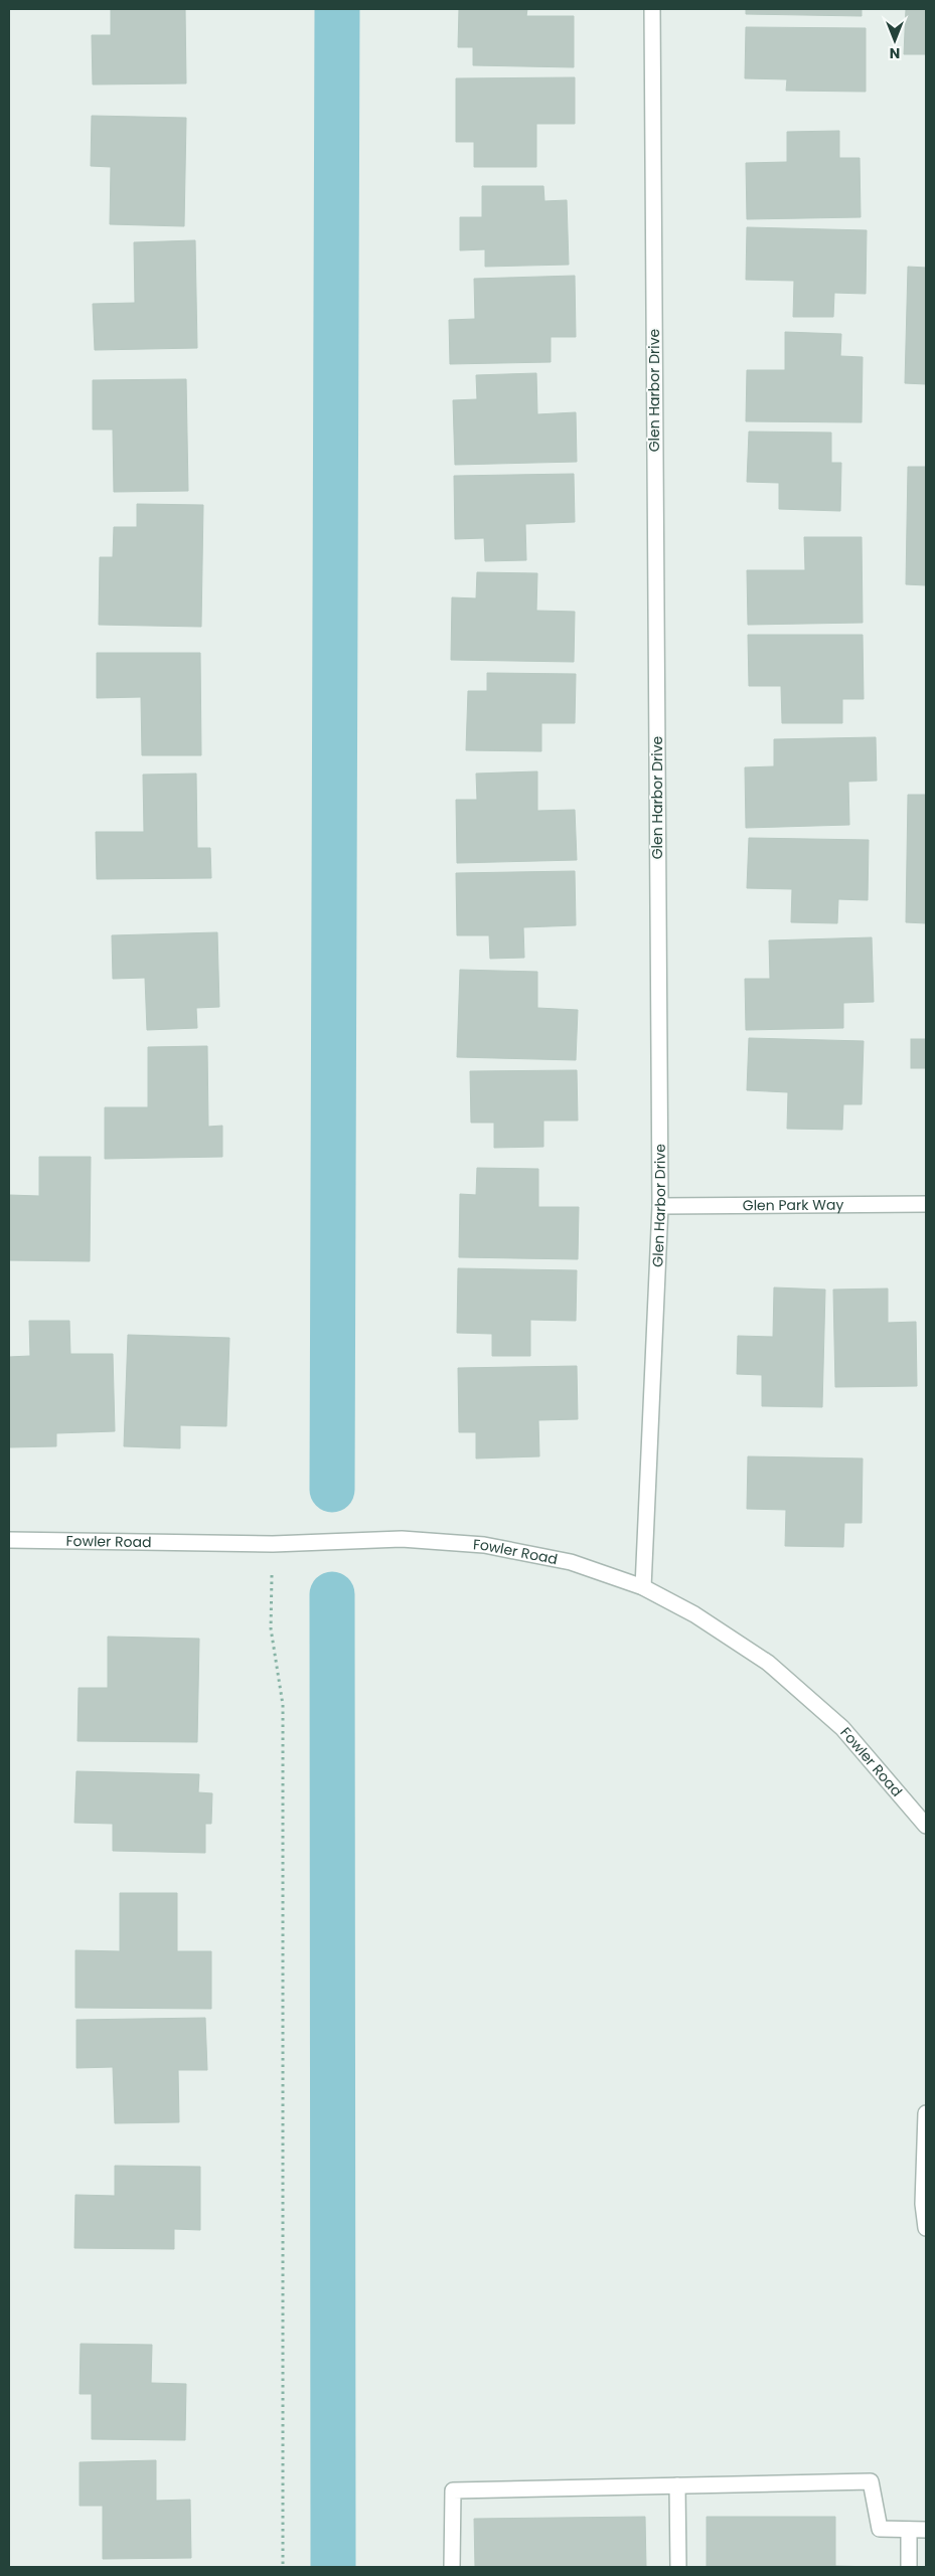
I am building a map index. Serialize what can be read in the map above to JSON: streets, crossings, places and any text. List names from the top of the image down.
{
  "streets": {
    "street": ["Glen Harbor Drive", "Glen Park Way", "Fowler Road"]
  },
  "crossings": [
    ["Glen Harbor Drive", "Glen Park Way"],
    ["Glen Harbor Drive", "Fowler Road"]
  ],
  "north": "bottom"
}
